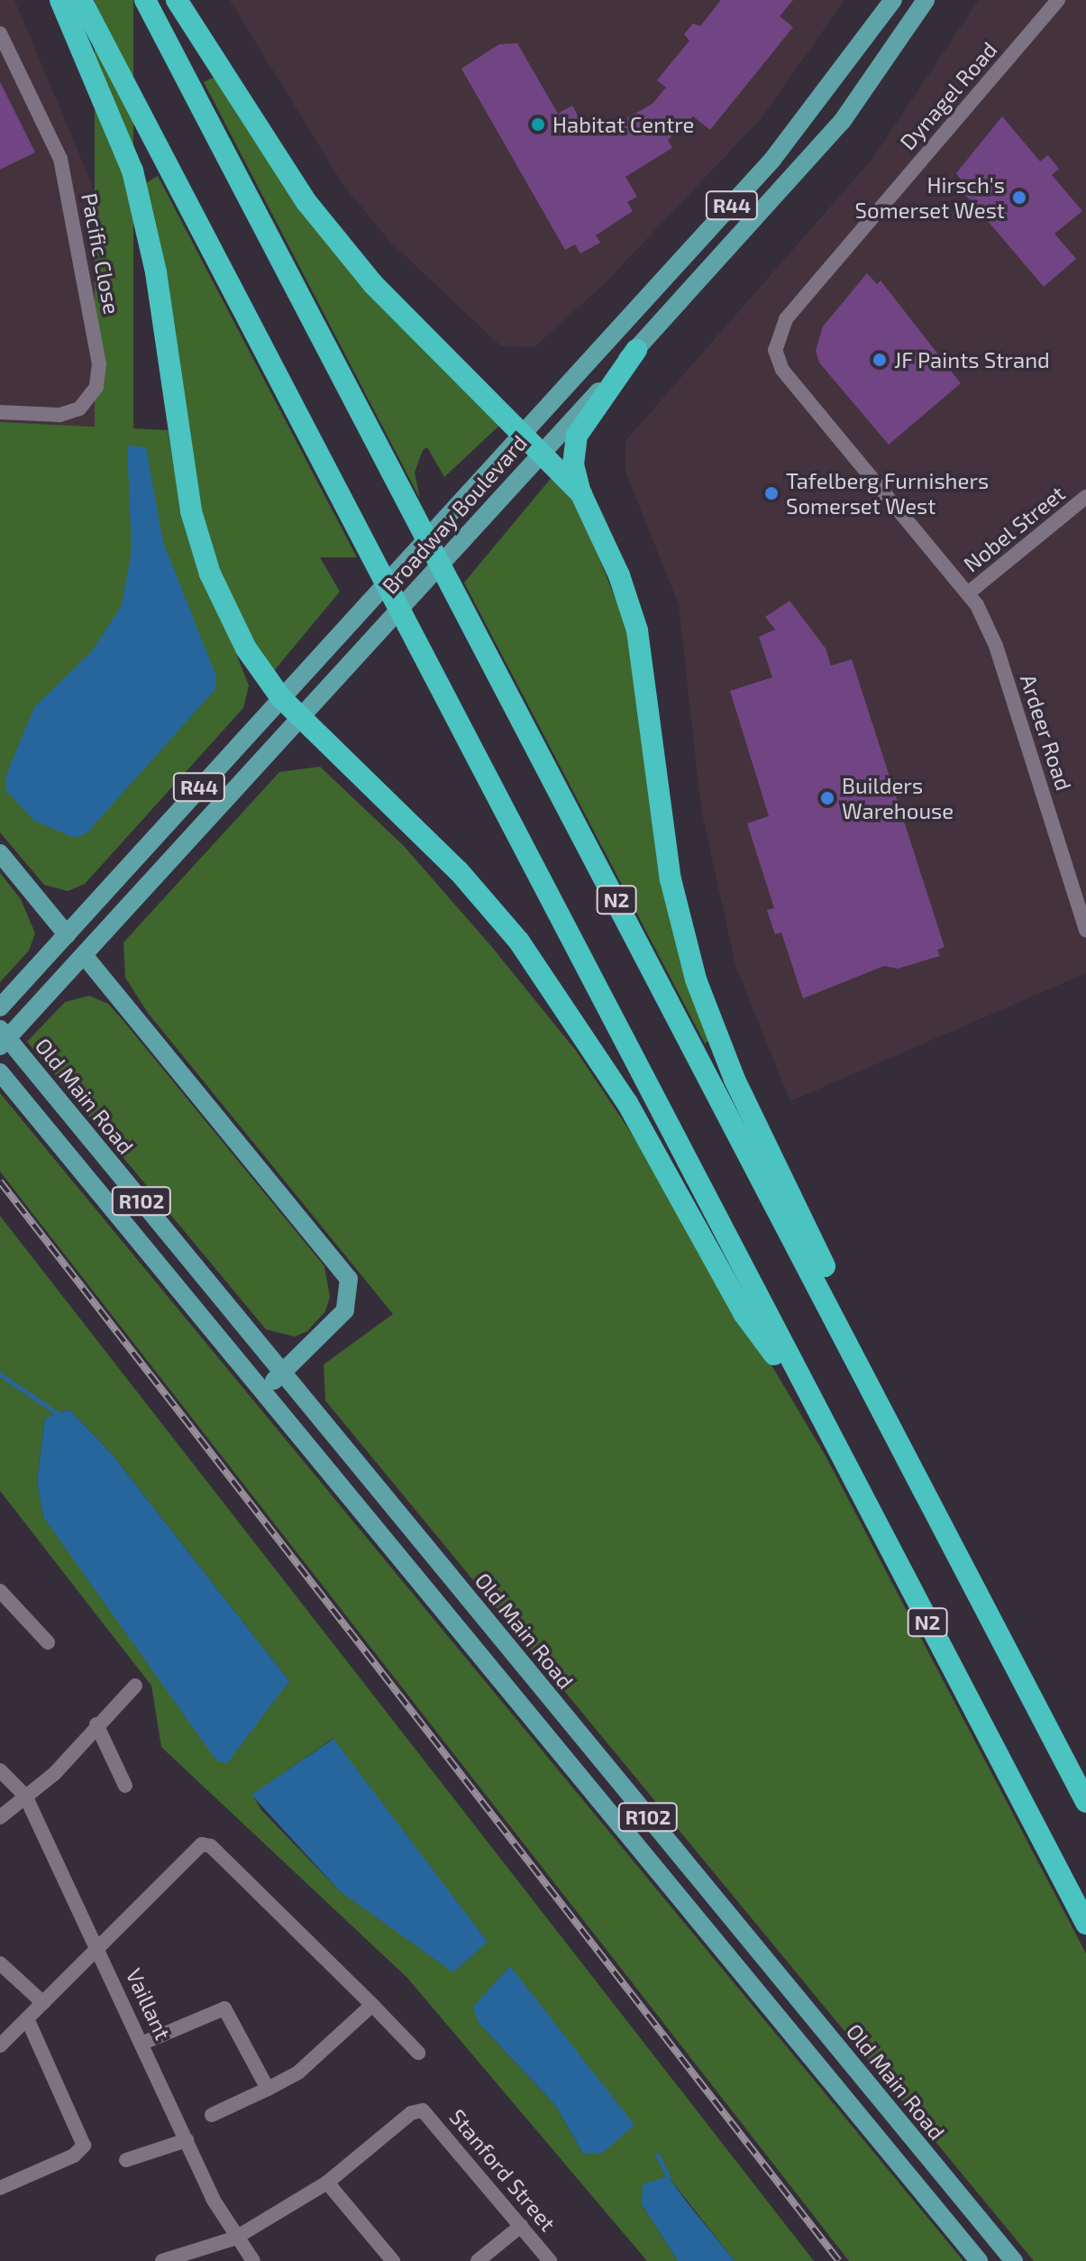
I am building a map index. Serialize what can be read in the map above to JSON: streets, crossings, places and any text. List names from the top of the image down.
{
  "streets": {
    "highway": ["N2"],
    "main road": [
      "R44",
      "Broadway Boulevard",
      "Old Main Road",
      "R102"
    ],
    "street": [
      "Dynagel Road",
      "Pacific Close",
      "Nobel Street",
      "Ardeer Road",
      "Vaillant",
      "Stanford Street"
    ]
  },
  "crossings": [
    ["Dynagel Road", "Nobel Street"],
    ["Dynagel Road", "Ardeer Road"],
    ["Broadway Boulevard", "Old Main Road"],
    ["Nobel Street", "Ardeer Road"]
  ],
  "places": [
    "Habitat Centre",
    "Hirsch's Somerset West",
    "JF Paints Strand",
    "Tafelberg Furnishers Somerset West",
    "Builders Warehouse"
  ]
}
